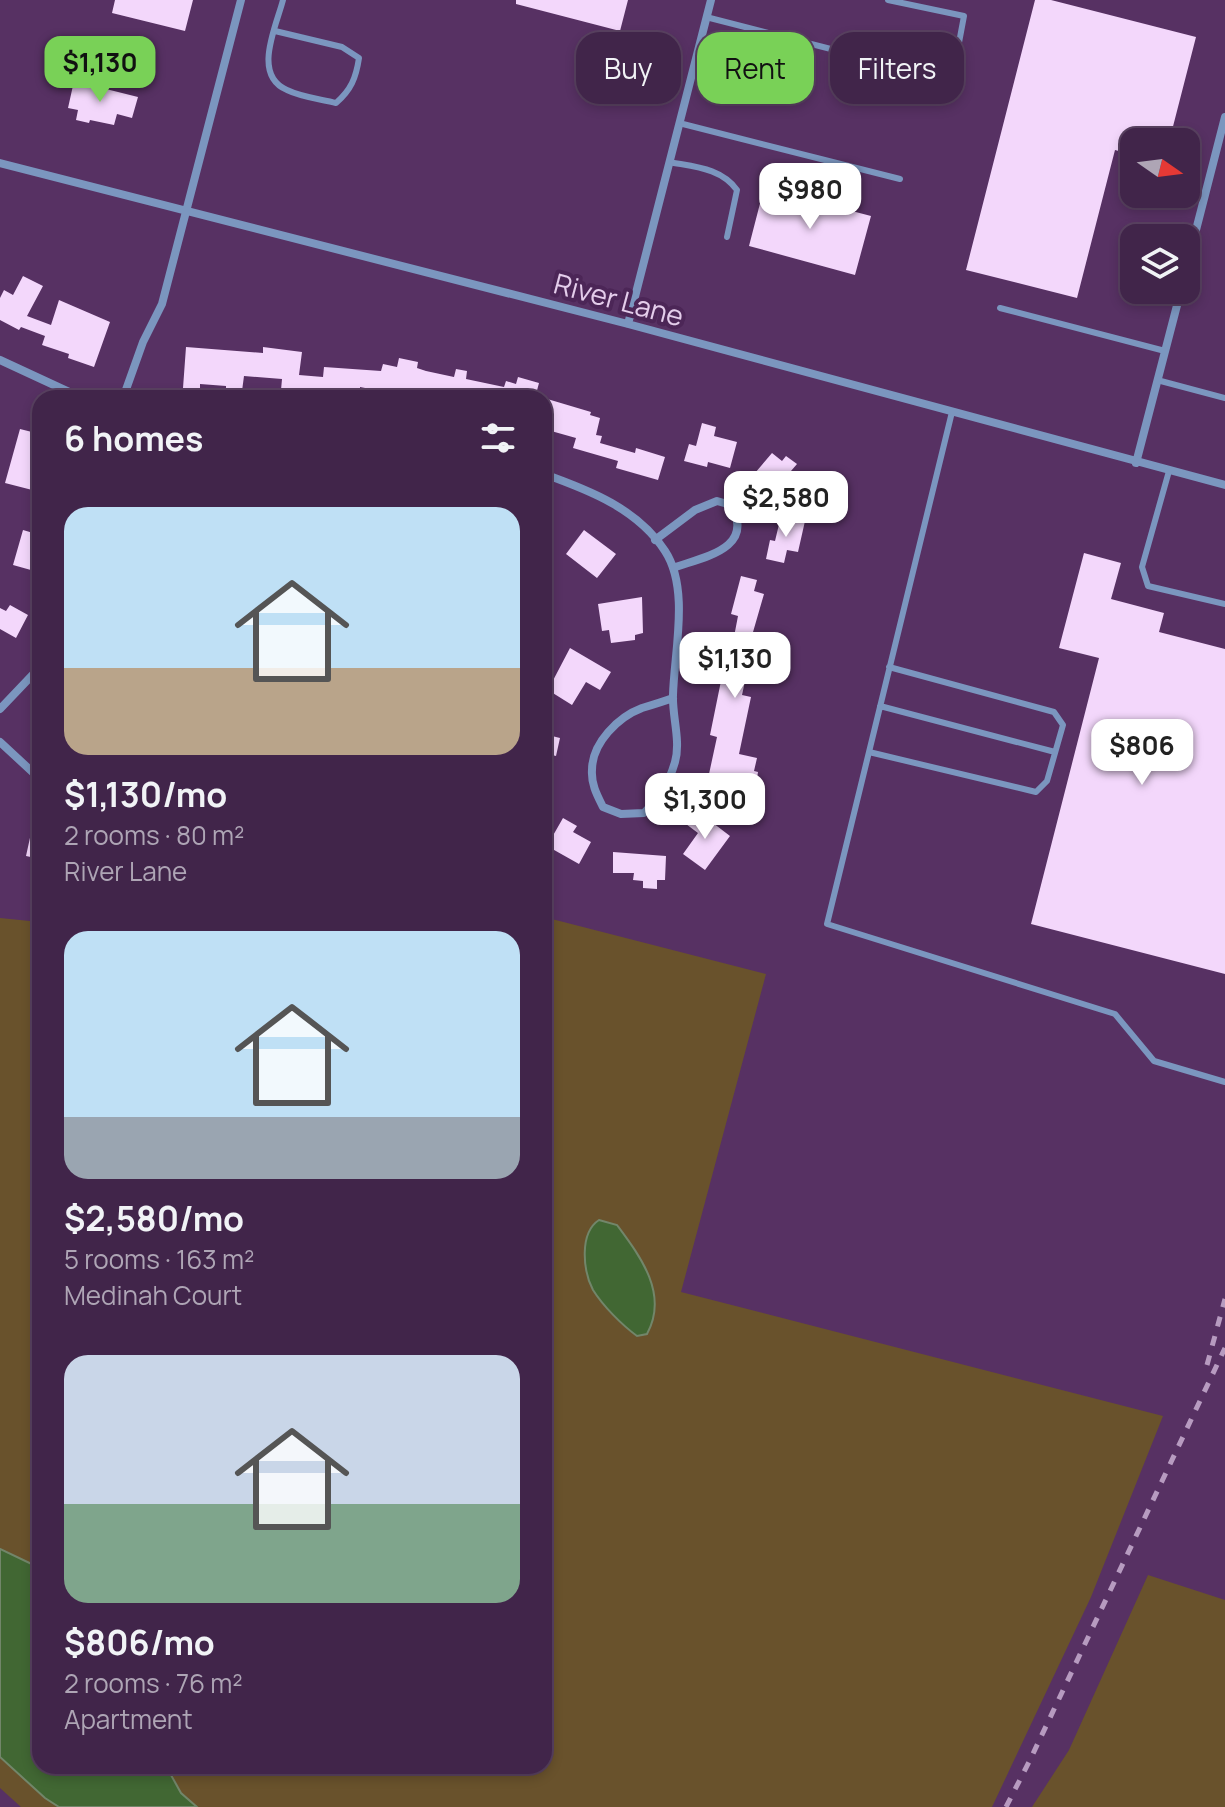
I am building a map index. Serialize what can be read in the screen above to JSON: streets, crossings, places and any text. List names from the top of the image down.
{
  "streets": {
    "street": ["River Lane"]
  },
  "north": "right",
  "page": {
    "chip": ["Buy", "Rent", "Filters"],
    "price": [
      "$1,130",
      "$980",
      "$2,580",
      "$1,130",
      "$806",
      "$1,300"
    ],
    "heading": "6 homes",
    "list": [
      {
        "name": "$1,130/mo",
        "note": "2 rooms · 80 m² · River Lane"
      },
      {
        "name": "$2,580/mo",
        "note": "5 rooms · 163 m² · Medinah Court"
      },
      {
        "name": "$806/mo",
        "note": "2 rooms · 76 m² · Apartment"
      }
    ]
  }
}
